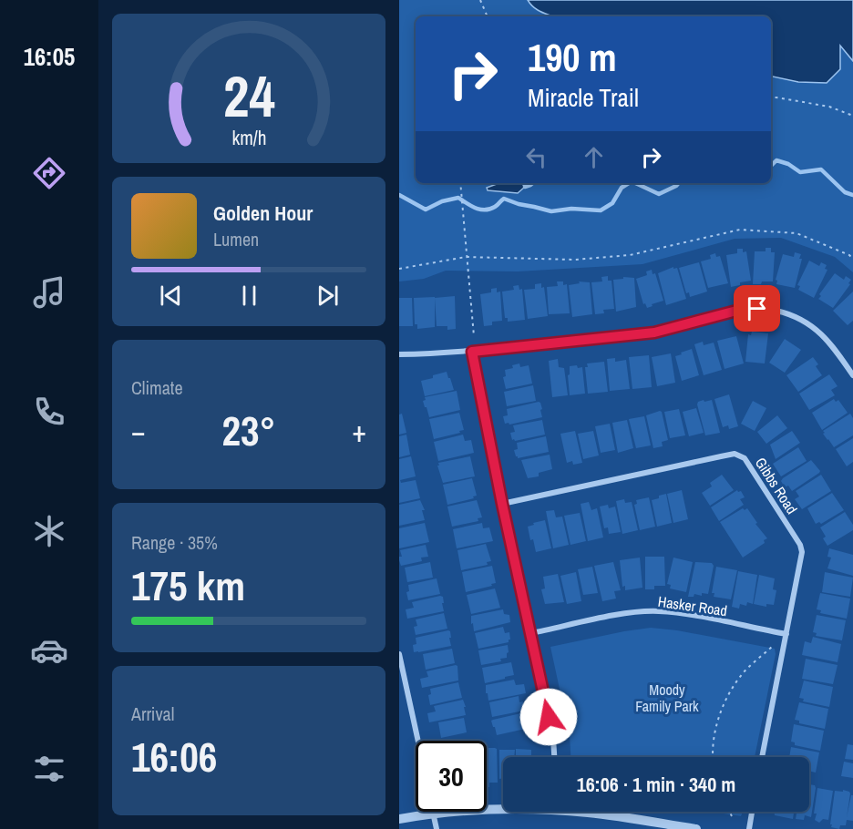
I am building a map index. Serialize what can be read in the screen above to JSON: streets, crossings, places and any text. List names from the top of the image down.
{
  "streets": {
    "street": ["Gibbs Road", "Hasker Road"]
  },
  "crossings": [
    ["Gibbs Road", "Hasker Road"]
  ],
  "parks": ["Moody Family Park"],
  "page": {
    "tabs": "16:05",
    "turn": ["190 m", "Miracle Trail"],
    "song": ["Golden Hour", "Lumen"],
    "tile": [
      "Climate",
      ["Range · 35%", "175 km"],
      ["Arrival", "16:06"]
    ],
    "heat": ["−", "23°", "+"],
    "limit": "30",
    "trip": "16:06 · 1 min · 340 m",
    "gauge": ["24", "km/h"]
  }
}
